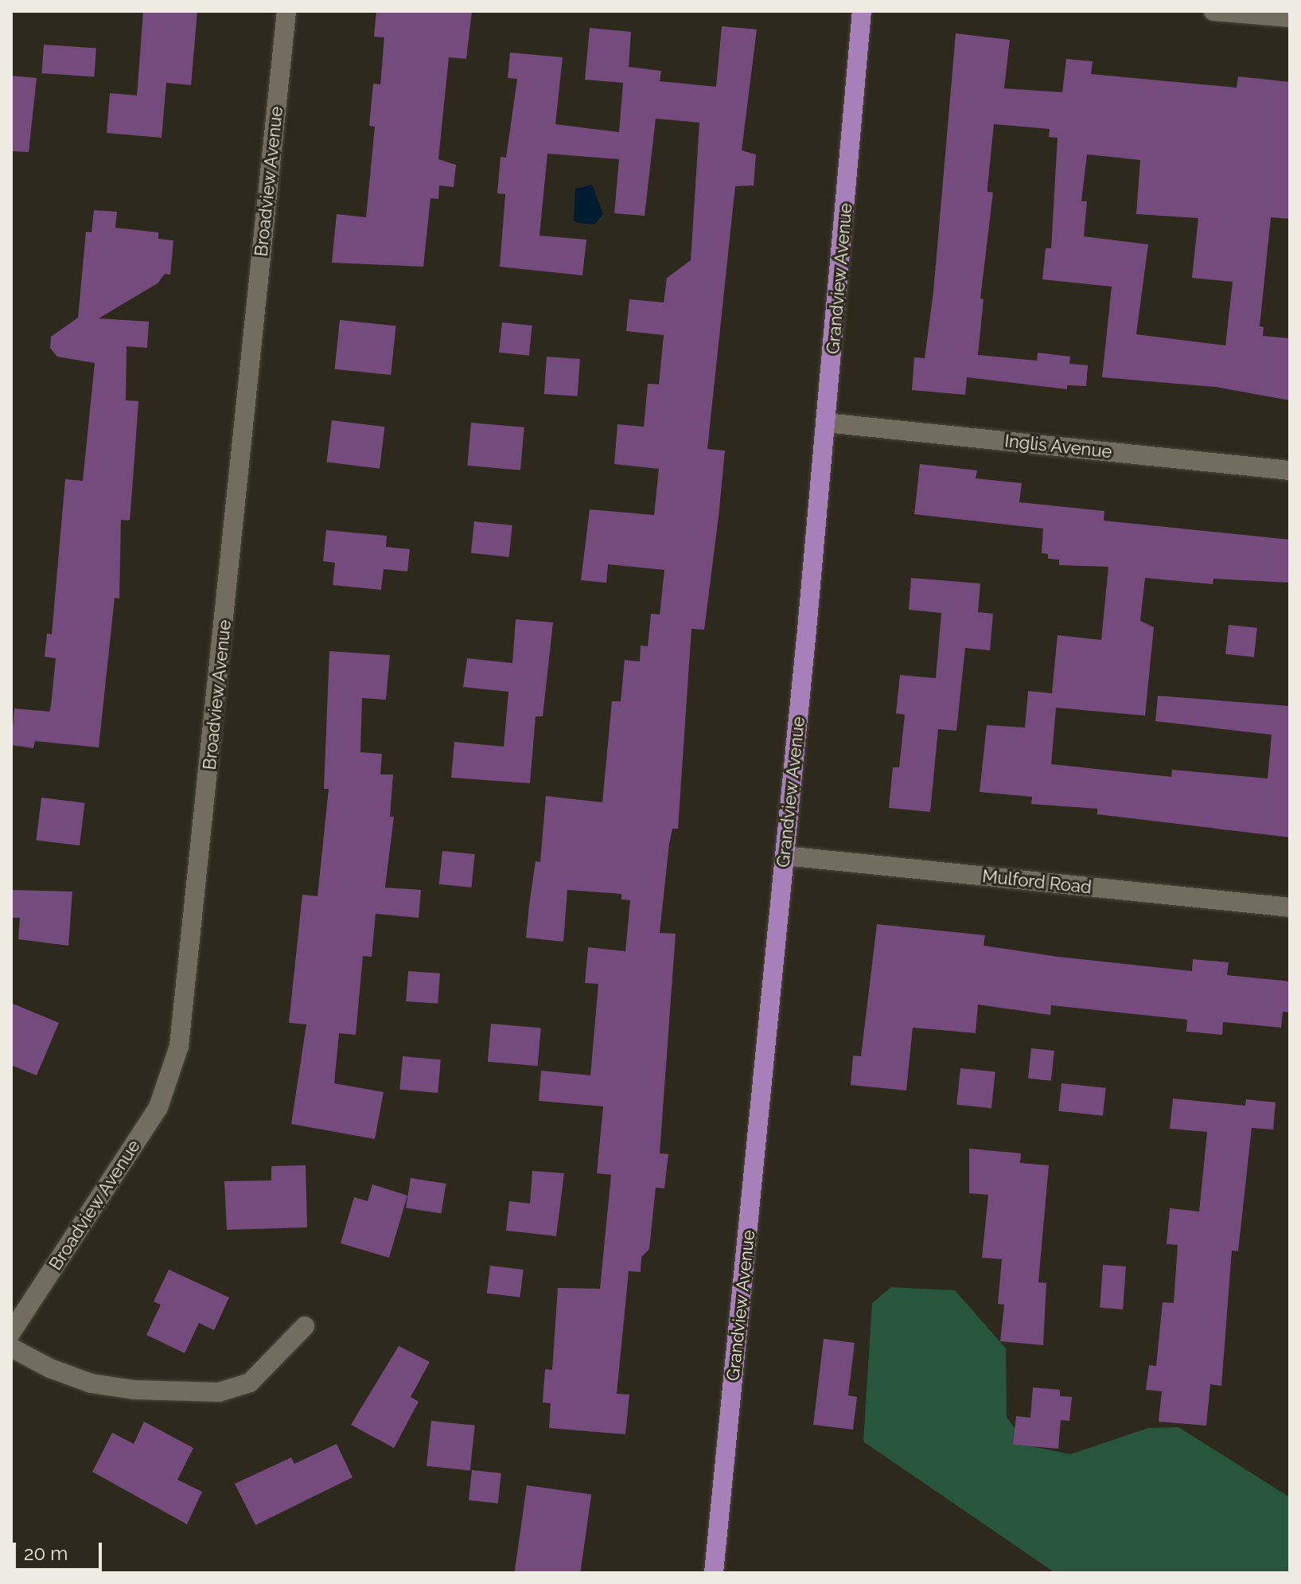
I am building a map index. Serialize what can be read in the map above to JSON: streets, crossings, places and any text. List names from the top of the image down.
{
  "streets": {
    "main road": ["Grandview Avenue"],
    "street": ["Broadview Avenue", "Inglis Avenue", "Mulford Road"]
  },
  "crossings": [
    ["Grandview Avenue", "Inglis Avenue"],
    ["Grandview Avenue", "Mulford Road"]
  ],
  "scale_bar": "20 m"
}
